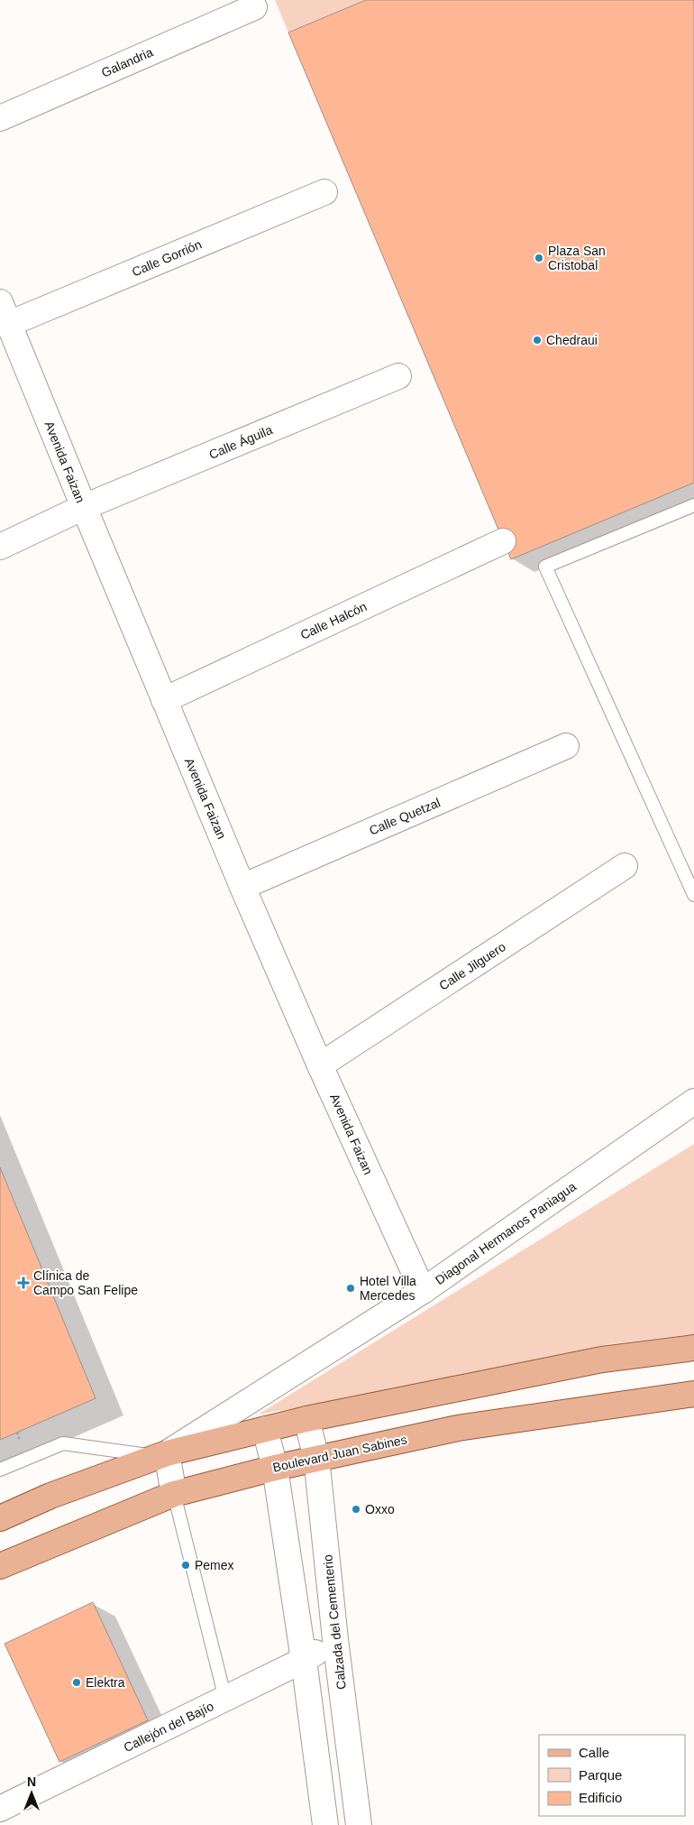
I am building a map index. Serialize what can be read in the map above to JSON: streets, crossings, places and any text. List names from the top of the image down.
{
  "streets": {
    "main road": ["Boulevard Juan Sabines"],
    "street": [
      "Galandria",
      "Calle Gorrión",
      "Calle Águila",
      "Avenida Faizan",
      "Calle Halcón",
      "Calle Quetzal",
      "Calle Jilguero",
      "Diagonal Hermanos Paniagua",
      "Calzada del Cementerio",
      "Callejón del Bajío"
    ]
  },
  "crossings": [
    ["Calle Gorrión", "Avenida Faizan"],
    ["Calle Águila", "Avenida Faizan"],
    ["Avenida Faizan", "Calle Halcón"],
    ["Avenida Faizan", "Calle Quetzal"],
    ["Avenida Faizan", "Calle Jilguero"],
    ["Avenida Faizan", "Diagonal Hermanos Paniagua"],
    ["Boulevard Juan Sabines", "Calzada del Cementerio"],
    ["Calzada del Cementerio", "Callejón del Bajío"]
  ],
  "places": {
    "other": [
      "Plaza San Cristobal",
      "Chedraui",
      "Hotel Villa Mercedes",
      "Oxxo",
      "Pemex",
      "Elektra"
    ],
    "health": ["Clínica de Campo San Felipe"]
  },
  "legend": ["Calle", "Parque", "Edificio"],
  "north": "top"
}
